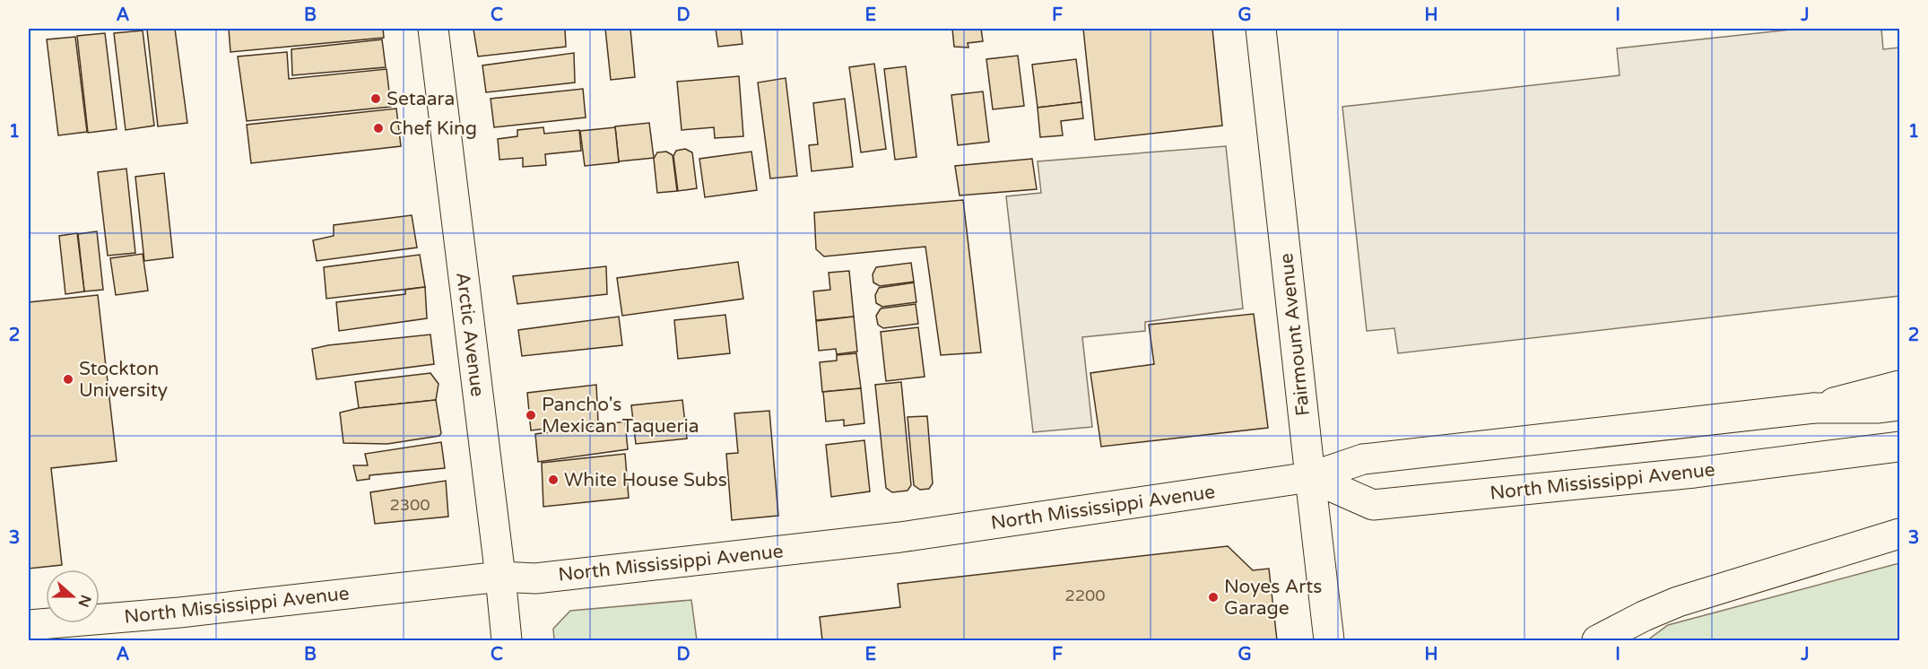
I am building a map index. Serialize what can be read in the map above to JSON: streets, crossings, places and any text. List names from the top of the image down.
{
  "streets": {
    "main road": ["Arctic Avenue", "Fairmount Avenue", "North Mississippi Avenue"]
  },
  "crossings": [
    ["Arctic Avenue", "North Mississippi Avenue"],
    ["Fairmount Avenue", "North Mississippi Avenue"]
  ],
  "places": [
    "Setaara",
    "Chef King",
    "Stockton University",
    "Pancho's Mexican Taqueria",
    "White House Subs",
    "Noyes Arts Garage"
  ],
  "house_numbers": ["2300", "2200"],
  "north": "right",
  "grid": {
    "columns": [
      "A",
      "B",
      "C",
      "D",
      "E",
      "F",
      "G",
      "H",
      "I",
      "J"
    ],
    "rows": ["1", "2", "3"]
  }
}
